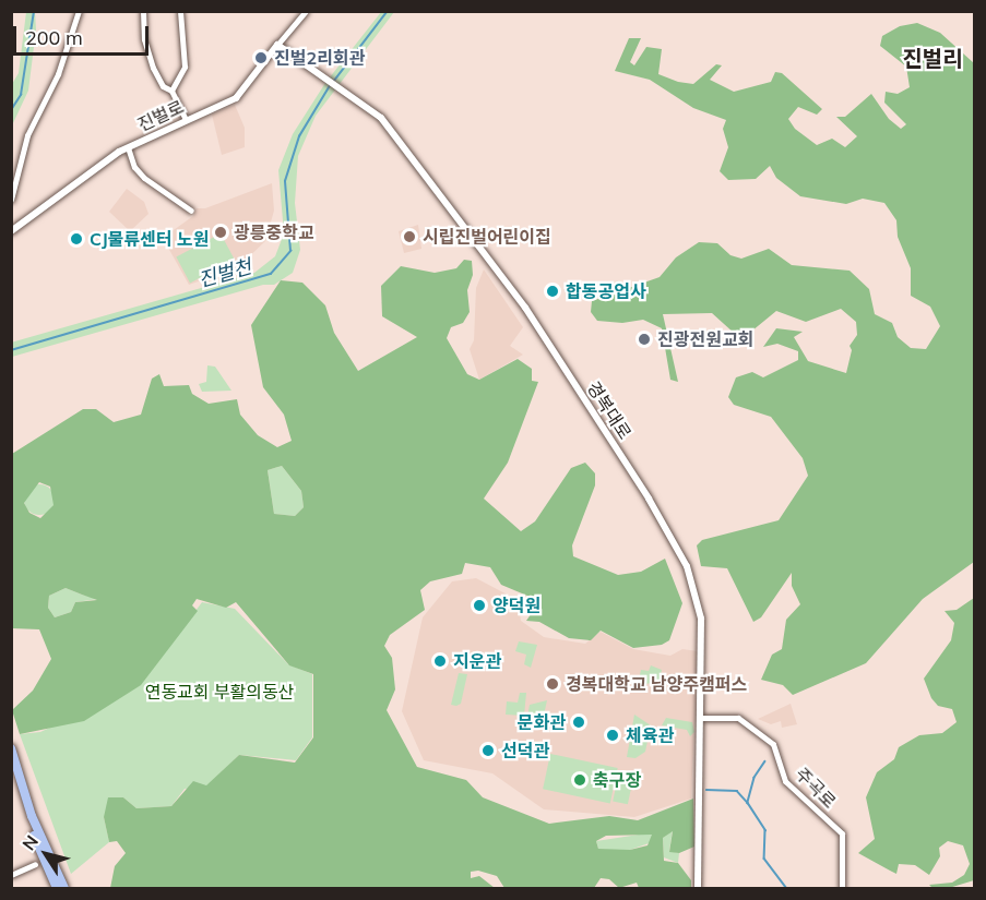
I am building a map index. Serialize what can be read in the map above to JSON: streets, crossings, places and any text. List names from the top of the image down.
{
  "streets": {
    "street": ["진벌로", "경복대로", "주곡로"]
  },
  "crossings": [
    ["진벌로", "경복대로"],
    ["경복대로", "주곡로"]
  ],
  "districts": ["진벌리"],
  "water": ["진벌천"],
  "parks": ["연동교회 부활의동산"],
  "places": [
    "진벌2리회관",
    "광릉중학교",
    "시립진벌어린이집",
    "CJ물류센터 노원",
    "합동공업사",
    "진광전원교회",
    "양덕원",
    "지운관",
    "경복대학교 남양주캠퍼스",
    "문화관",
    "체육관",
    "선덕관",
    "축구장"
  ],
  "scale_bar": "200 m",
  "north": "top left"
}
